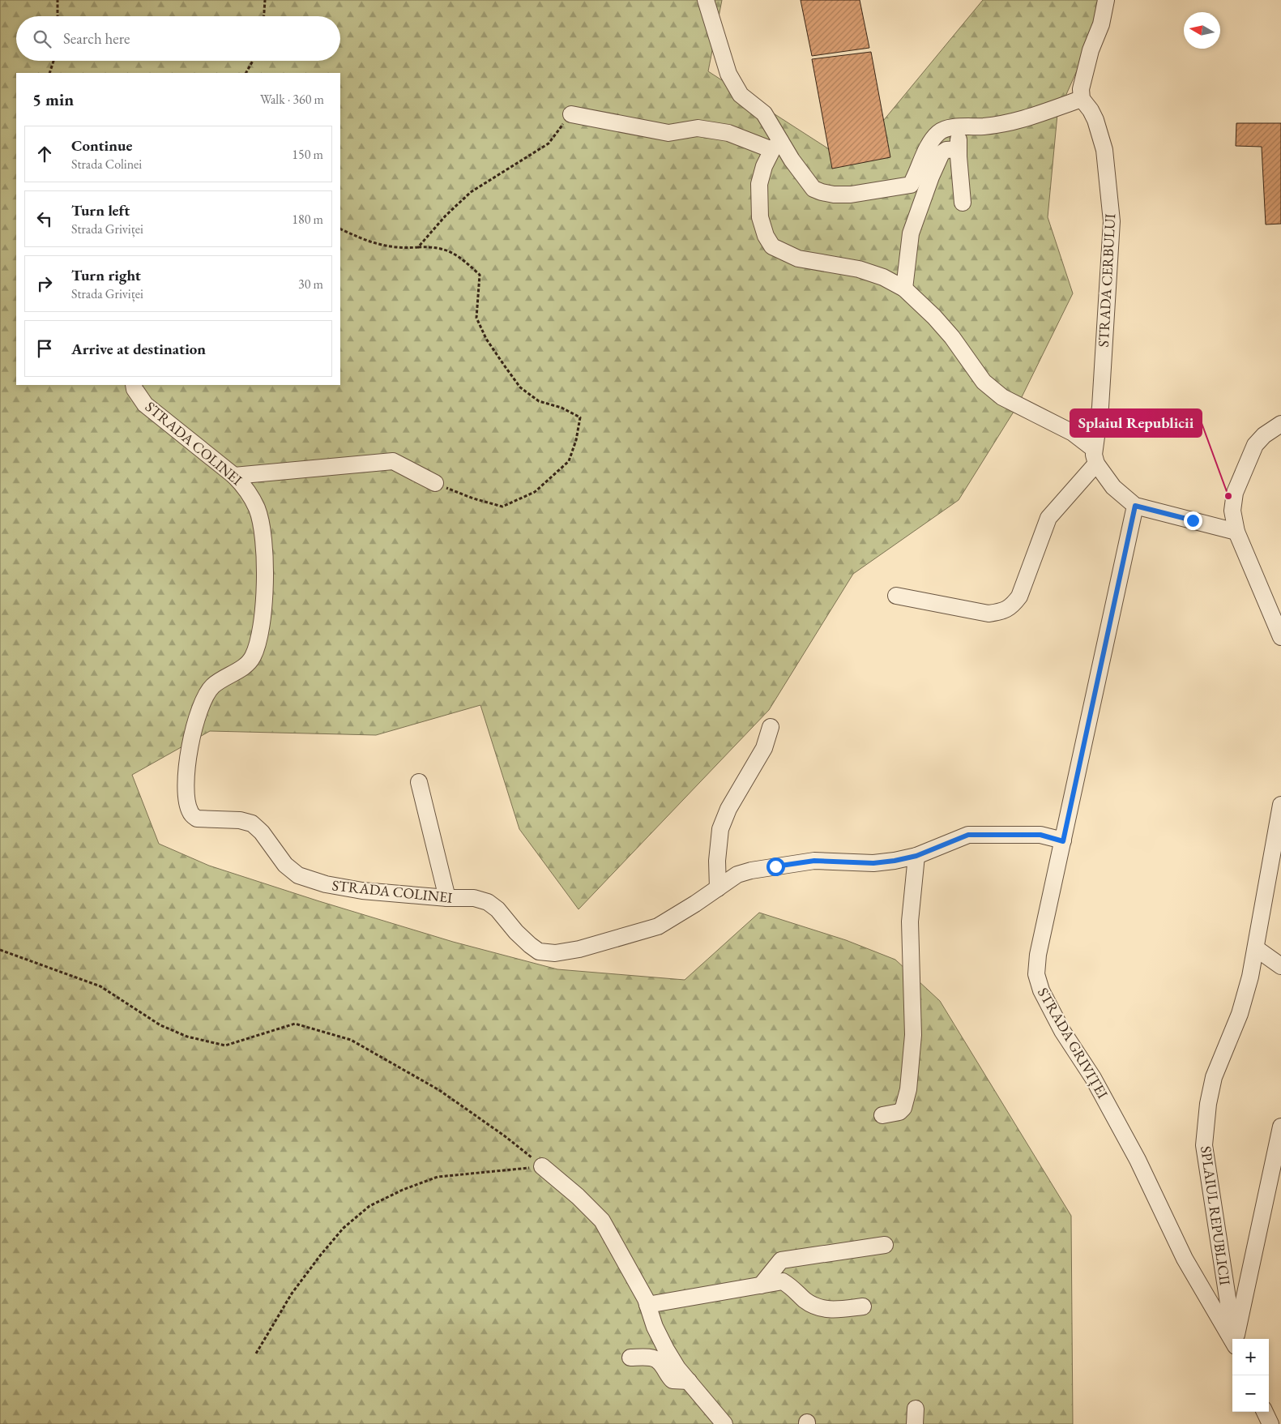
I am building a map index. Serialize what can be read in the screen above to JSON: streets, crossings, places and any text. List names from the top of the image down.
{
  "streets": {
    "street": [
      "STRADA CERBULUI",
      "STRADA COLINEI",
      "STRADA GRIVIȚEI",
      "SPLAIUL REPUBLICII"
    ]
  },
  "crossings": [
    ["STRADA COLINEI", "STRADA GRIVIȚEI"]
  ],
  "places": ["Splaiul Republicii"],
  "north": "left",
  "page": {
    "search": "Search here",
    "heading": ["5 min", "Walk · 360 m"],
    "list": [
      ["Continue", "Strada Colinei", "150 m"],
      ["Turn left", "Strada Griviței", "180 m"],
      ["Turn right", "Strada Griviței", "30 m"],
      "Arrive at destination"
    ],
    "map_buttons": ["+", "−"]
  }
}
